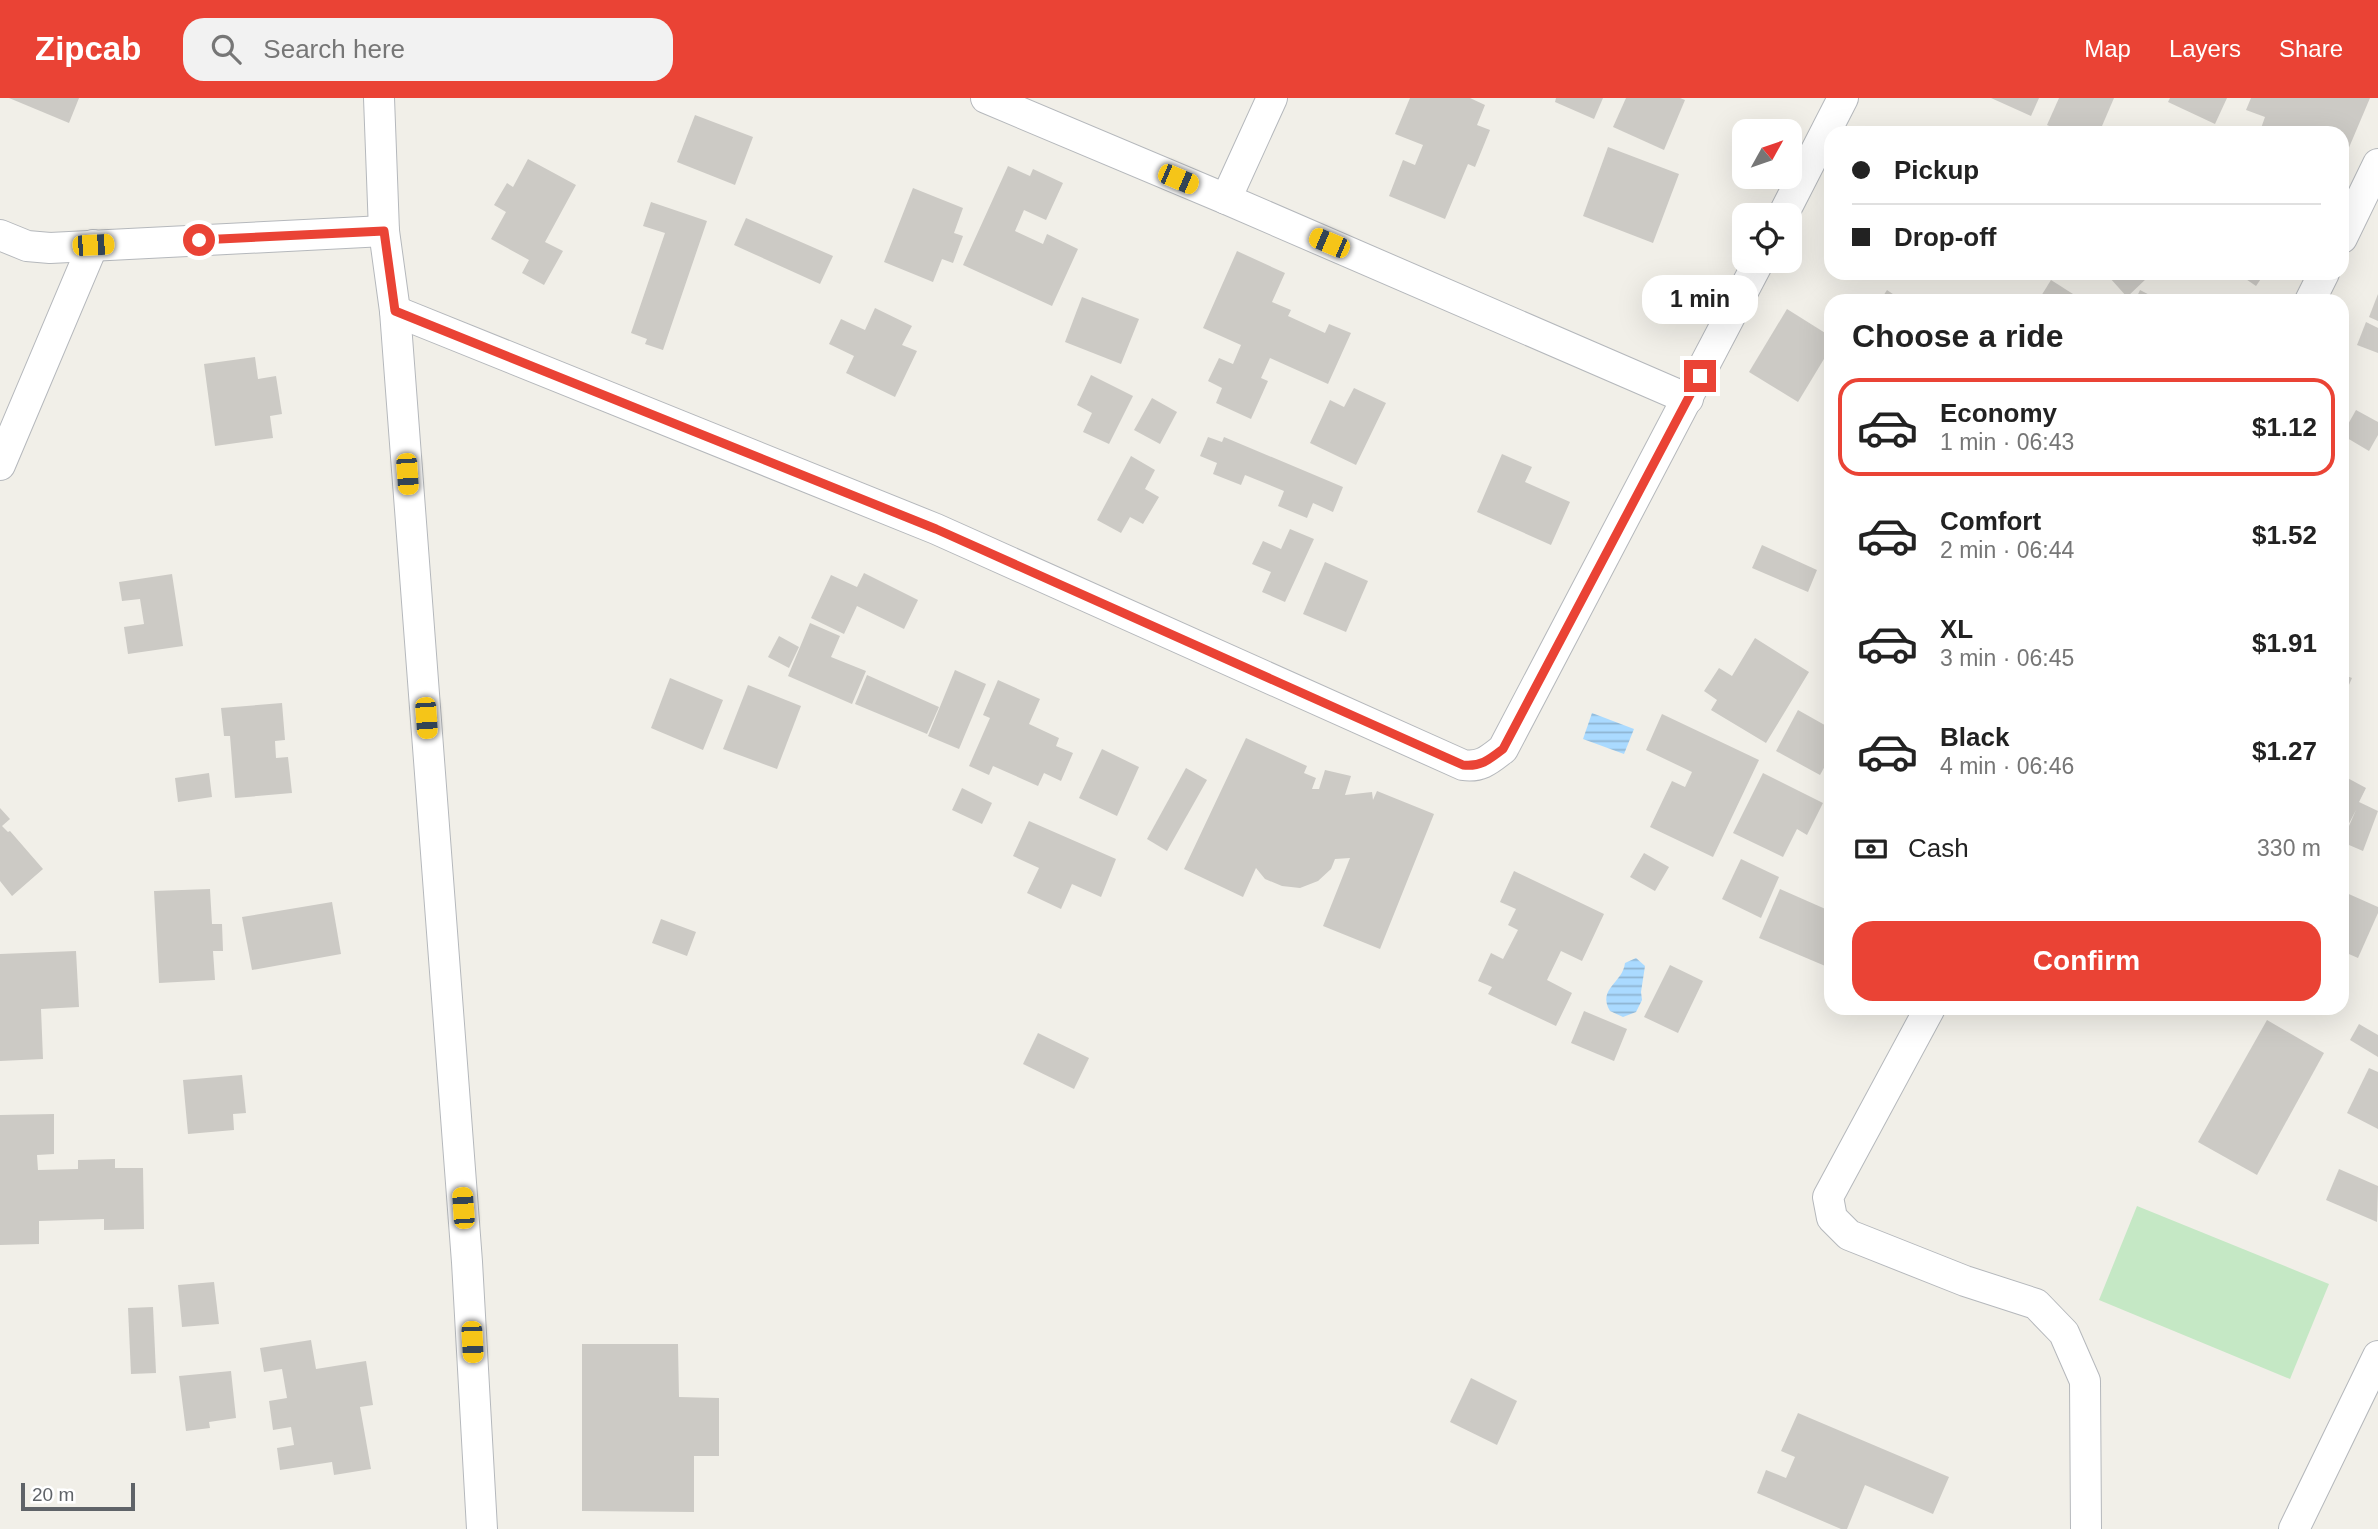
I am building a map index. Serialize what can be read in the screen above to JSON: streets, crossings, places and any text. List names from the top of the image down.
{
  "scale_bar": "20 m",
  "north": "top right",
  "page": {
    "header": "Zipcab",
    "search": "Search here",
    "nav": ["Map", "Layers", "Share"],
    "banner": ["Pickup", "Drop-off"],
    "bubble": "1 min",
    "heading": "Choose a ride",
    "list": [
      {
        "name": "Economy",
        "note": "1 min · 06:43",
        "value": "$1.12"
      },
      {
        "name": "Comfort",
        "note": "2 min · 06:44",
        "value": "$1.52"
      },
      {
        "name": "XL",
        "note": "3 min · 06:45",
        "value": "$1.91"
      },
      {
        "name": "Black",
        "note": "4 min · 06:46",
        "value": "$1.27"
      }
    ],
    "pay": ["Cash", "330 m"],
    "buttons": "Confirm",
    "scale": "20 m"
  }
}
